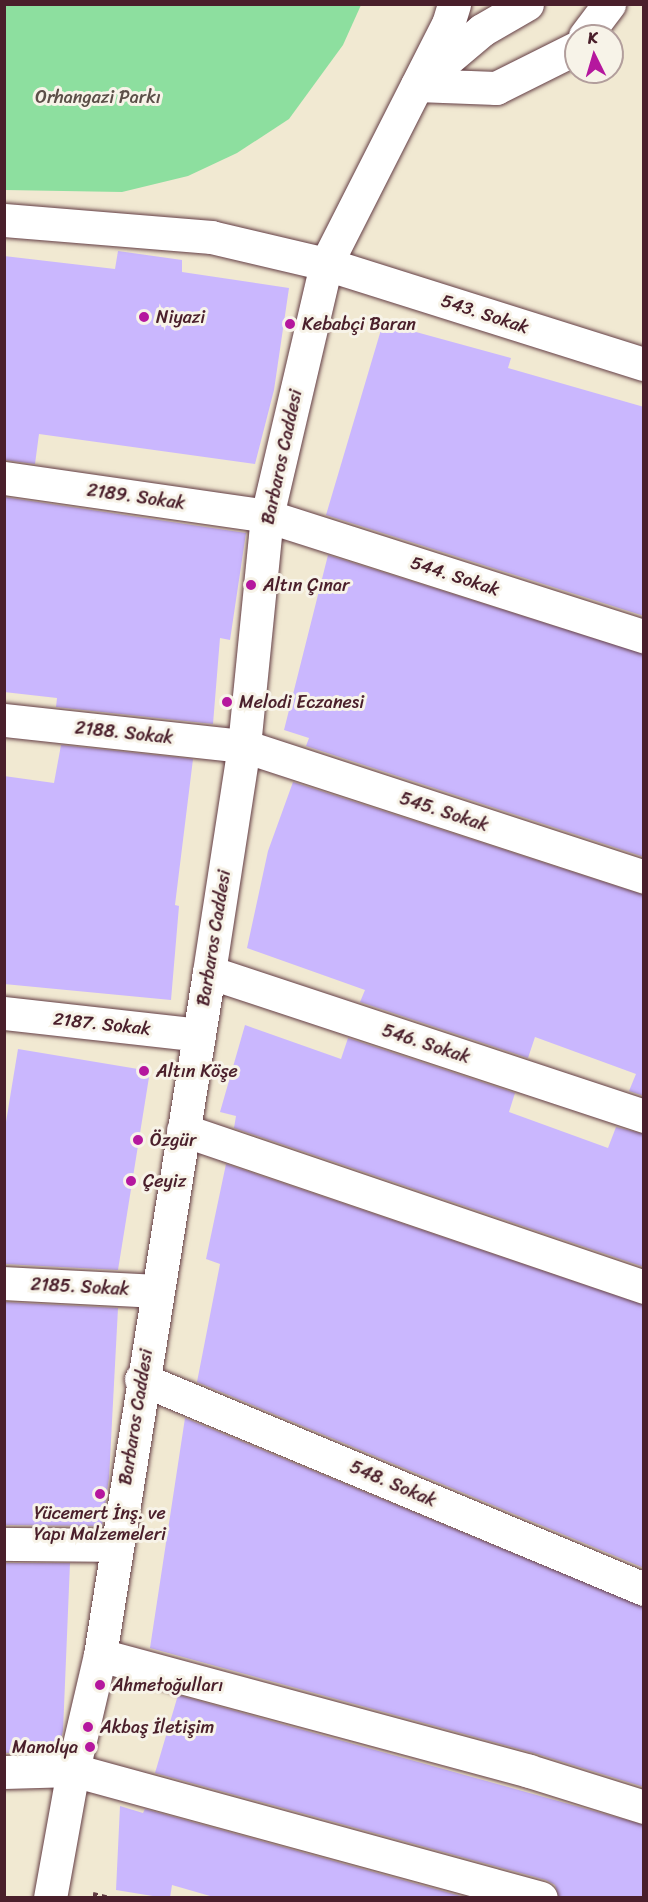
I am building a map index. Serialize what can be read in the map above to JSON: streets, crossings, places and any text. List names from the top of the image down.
{
  "streets": {
    "street": [
      "543. Sokak",
      "Barbaros Caddesi",
      "2189. Sokak",
      "544. Sokak",
      "2188. Sokak",
      "545. Sokak",
      "2187. Sokak",
      "546. Sokak",
      "2185. Sokak",
      "548. Sokak"
    ]
  },
  "crossings": [
    ["543. Sokak", "Barbaros Caddesi"],
    ["Barbaros Caddesi", "2189. Sokak"],
    ["Barbaros Caddesi", "544. Sokak"],
    ["Barbaros Caddesi", "2188. Sokak"],
    ["Barbaros Caddesi", "545. Sokak"],
    ["Barbaros Caddesi", "2187. Sokak"],
    ["Barbaros Caddesi", "546. Sokak"],
    ["Barbaros Caddesi", "2185. Sokak"],
    ["Barbaros Caddesi", "548. Sokak"],
    ["2189. Sokak", "544. Sokak"],
    ["2188. Sokak", "545. Sokak"]
  ],
  "parks": ["Orhangazi Parkı"],
  "places": [
    "Niyazi",
    "Kebabçi Baran",
    "Altın Çınar",
    "Melodi Eczanesi",
    "Altın Köşe",
    "Özgür",
    "Çeyiz",
    "Yücemert İnş. ve Yapı Malzemeleri",
    "Ahmetoğulları",
    "Akbaş İletişim",
    "Manolya"
  ],
  "north": "top"
}
